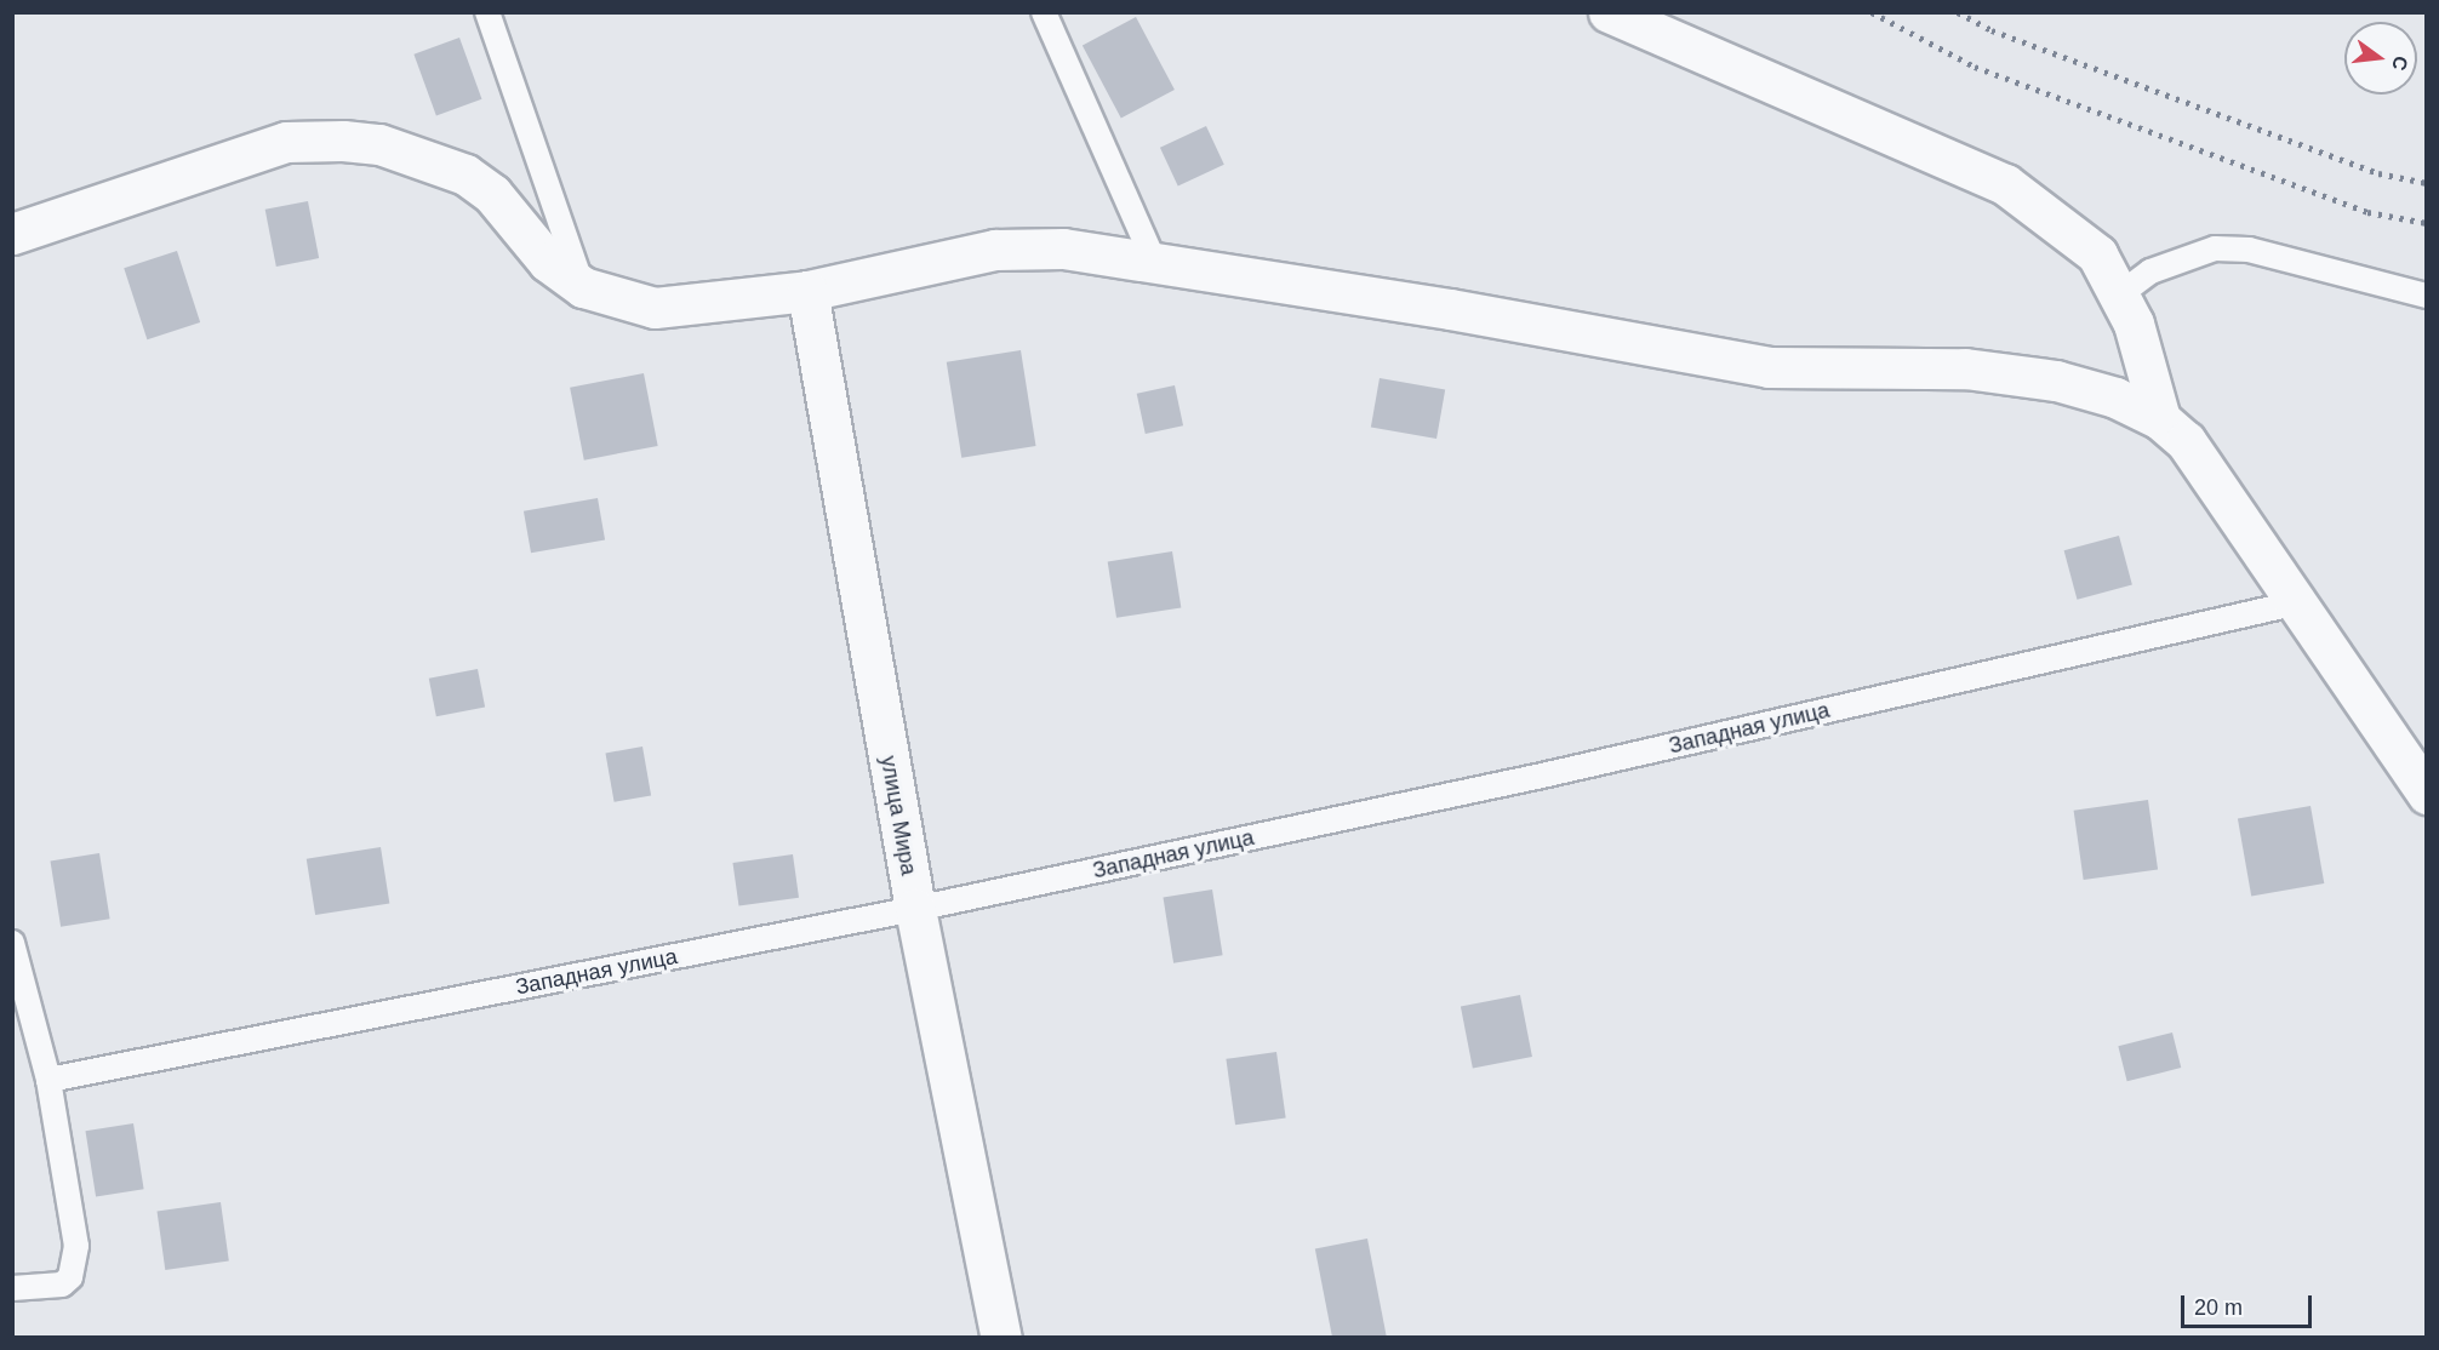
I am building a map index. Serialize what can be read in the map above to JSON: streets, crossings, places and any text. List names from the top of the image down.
{
  "streets": {
    "street": ["улица Мира"],
    "lane": ["Западная улица"]
  },
  "crossings": [
    ["Западная улица", "улица Мира"]
  ],
  "scale_bar": "20 m",
  "north": "right"
}
